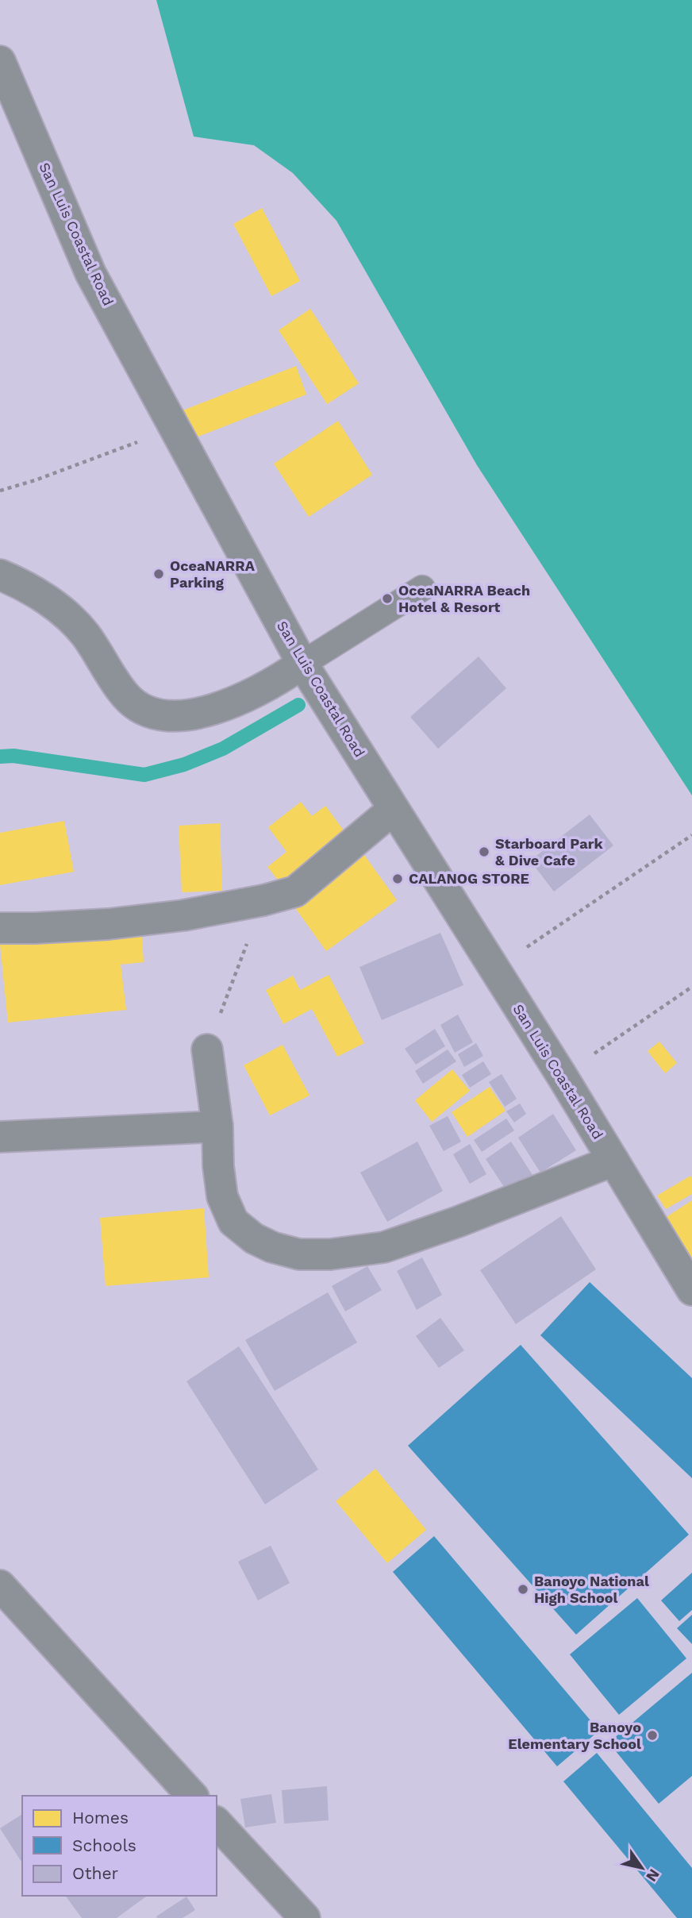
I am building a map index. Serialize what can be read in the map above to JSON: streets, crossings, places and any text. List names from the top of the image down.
{
  "streets": {
    "street": ["San Luis Coastal Road"]
  },
  "places": [
    "OceaNARRA Parking",
    "OceaNARRA Beach Hotel & Resort",
    "Starboard Park & Dive Cafe",
    "CALANOG STORE",
    "Banoyo National High School",
    "Banoyo Elementary School"
  ],
  "legend": ["Homes", "Schools", "Other"],
  "north": "bottom right"
}
